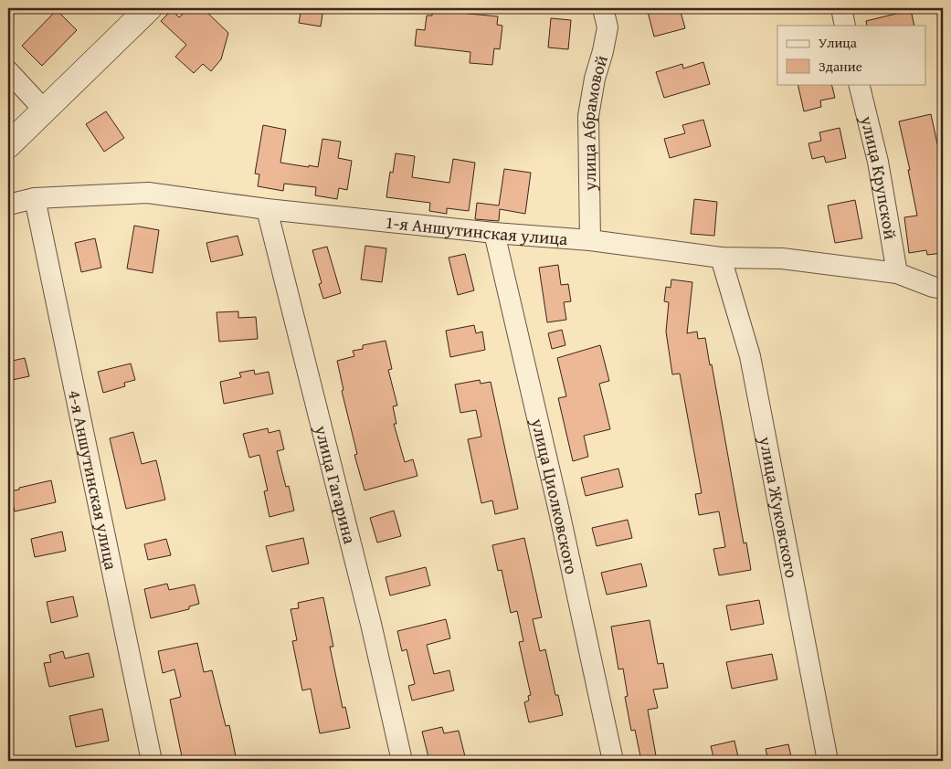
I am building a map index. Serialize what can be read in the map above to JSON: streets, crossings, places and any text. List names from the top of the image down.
{
  "streets": {
    "street": [
      "улица Абрамовой",
      "улица Крупской",
      "1-я Аншутинская улица",
      "4-я Аншутинская улица",
      "улица Гагарина",
      "улица Циолковского",
      "улица Жуковского"
    ]
  },
  "crossings": [
    ["улица Абрамовой", "1-я Аншутинская улица"],
    ["улица Крупской", "1-я Аншутинская улица"],
    ["1-я Аншутинская улица", "4-я Аншутинская улица"],
    ["1-я Аншутинская улица", "улица Гагарина"],
    ["1-я Аншутинская улица", "улица Циолковского"],
    ["1-я Аншутинская улица", "улица Жуковского"]
  ],
  "legend": ["Улица", "Здание"]
}
